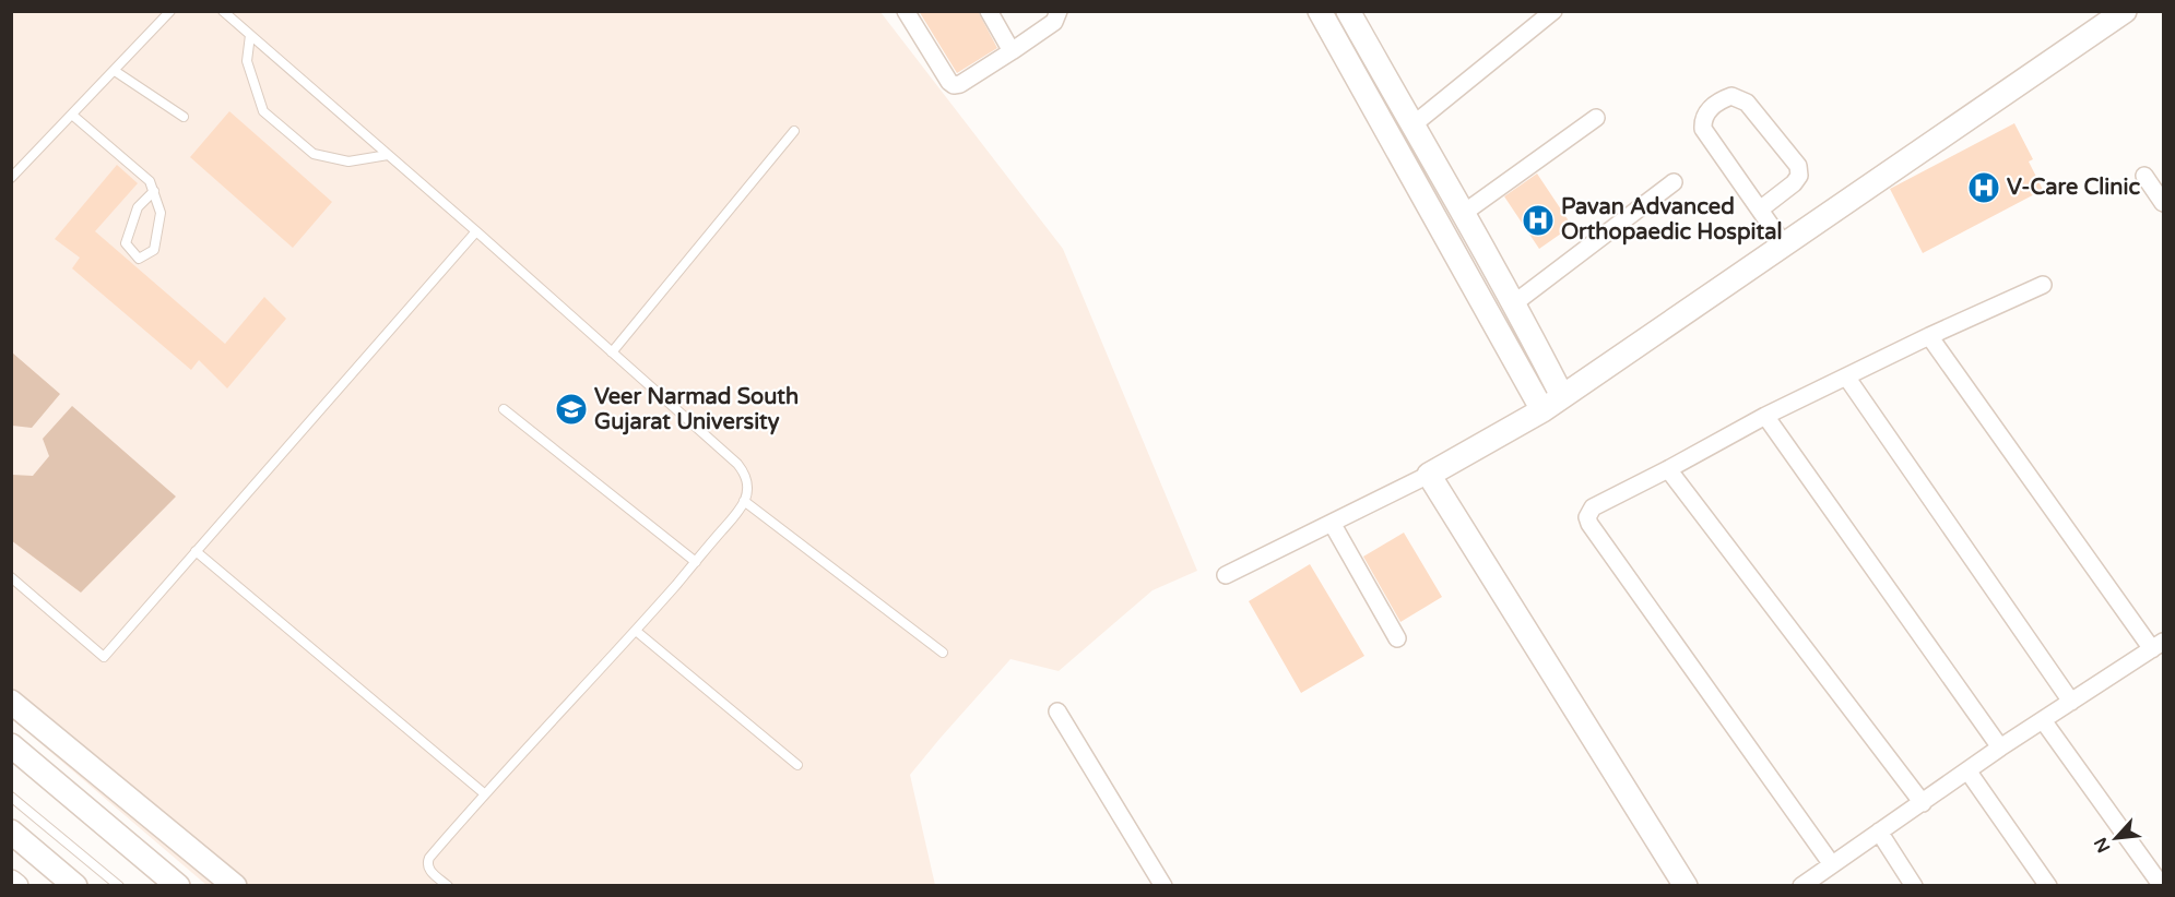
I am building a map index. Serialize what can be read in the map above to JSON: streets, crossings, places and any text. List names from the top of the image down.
{
  "places": {
    "hospital": ["V-Care Clinic", "Pavan Advanced Orthopaedic Hospital"],
    "school or university": ["Veer Narmad South Gujarat University"]
  },
  "north": "bottom left"
}
